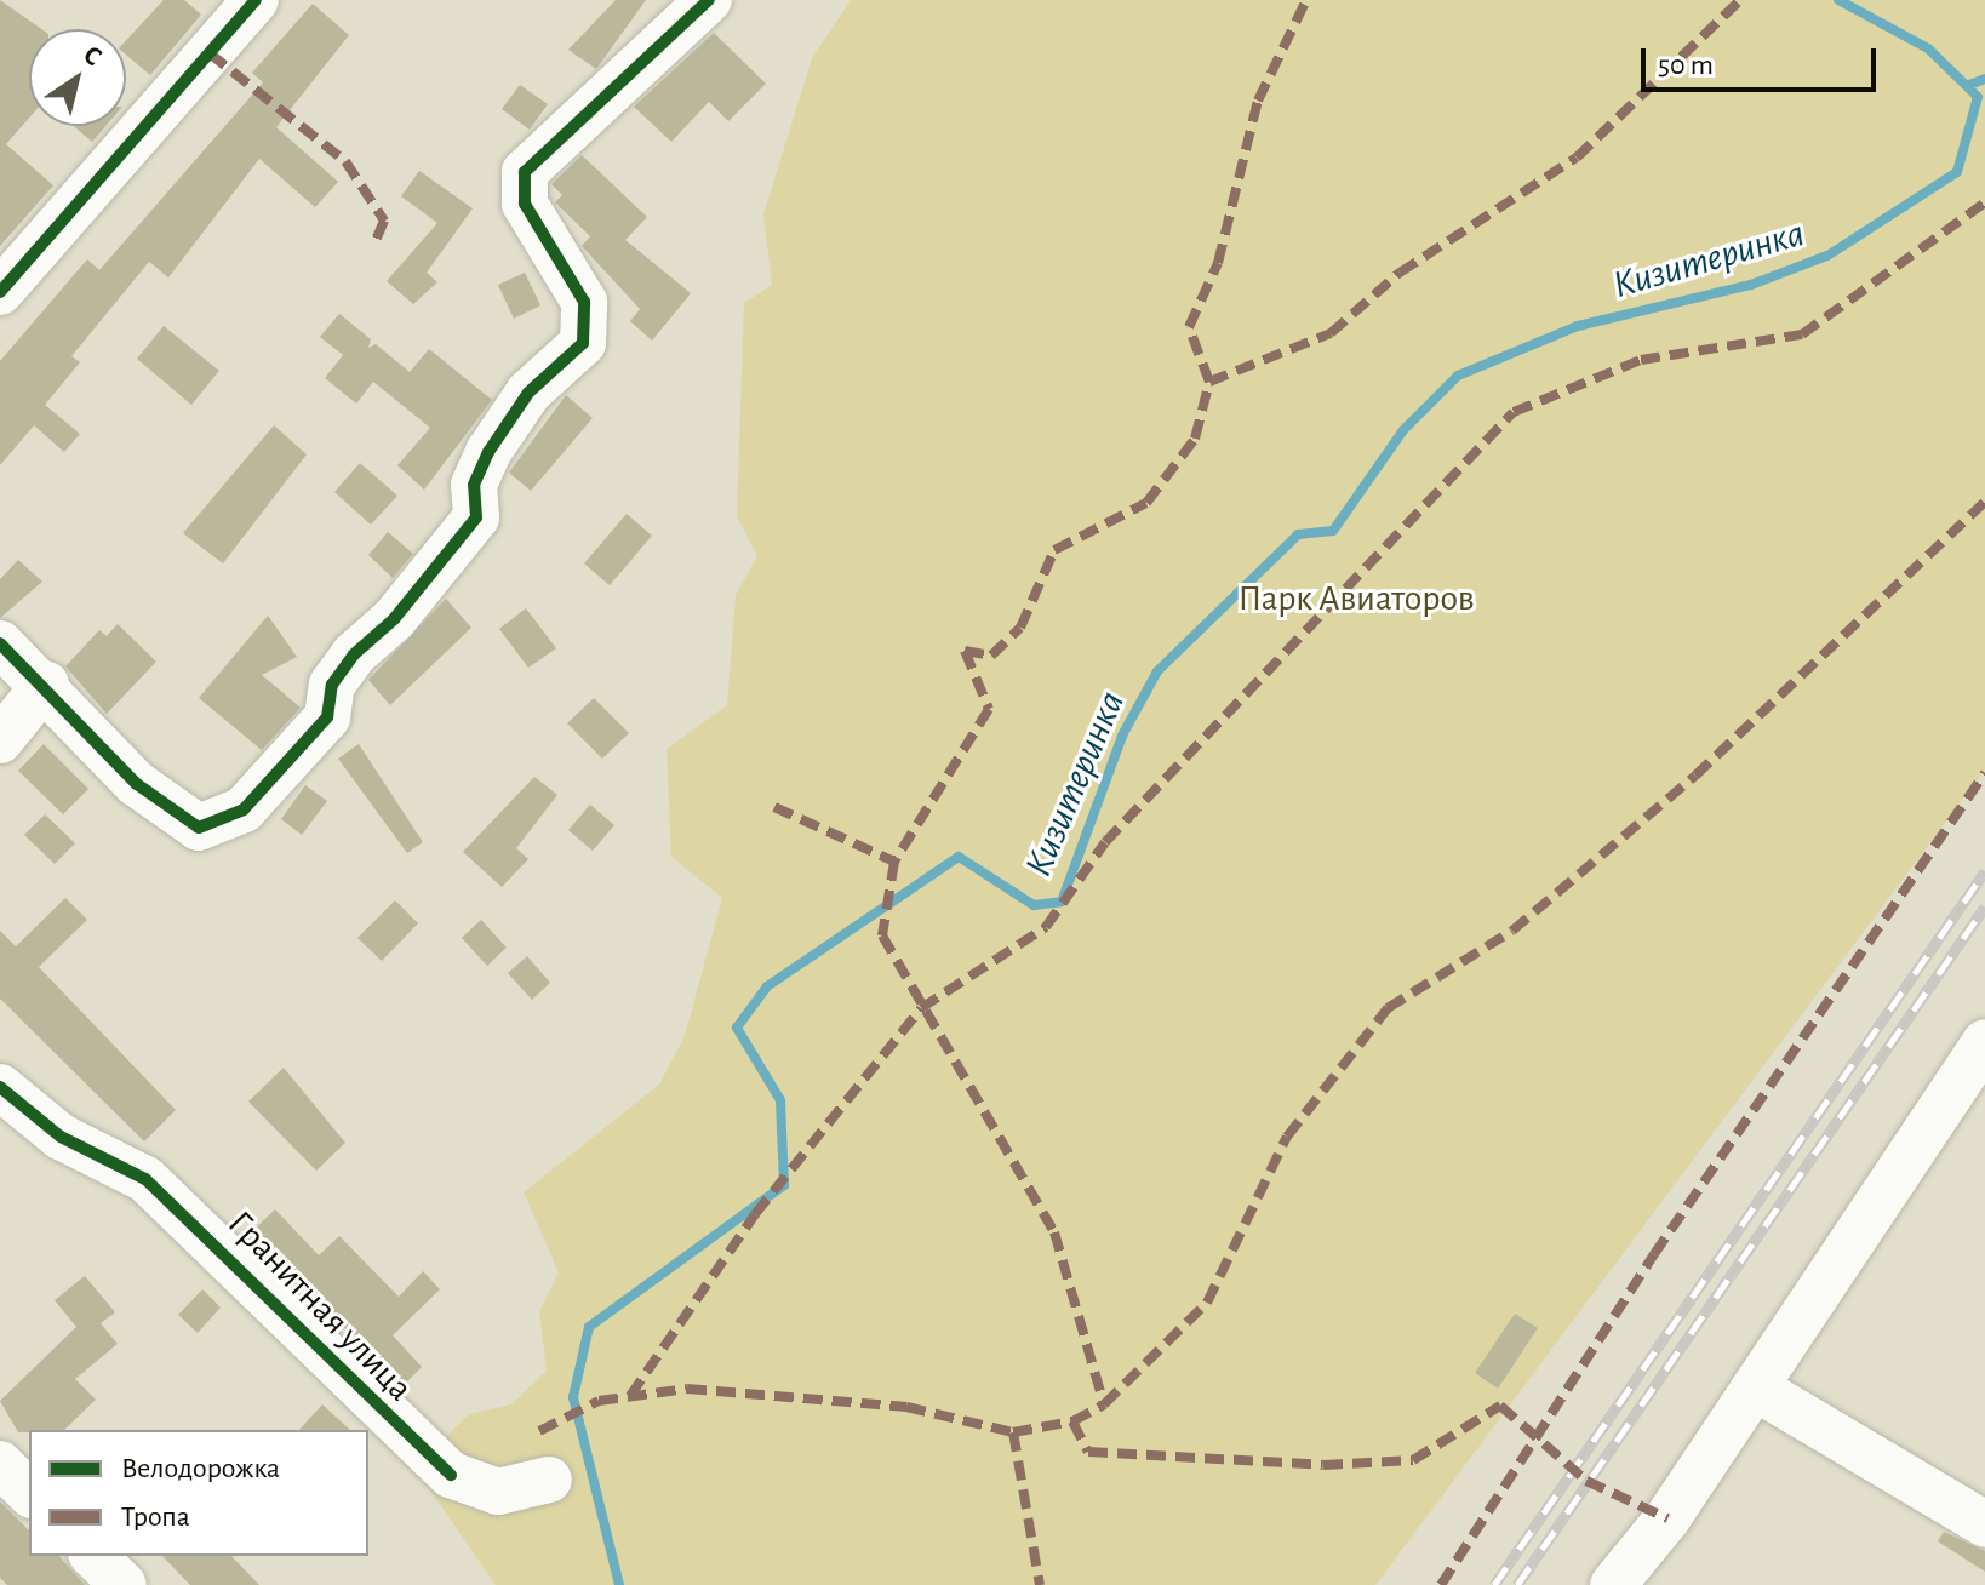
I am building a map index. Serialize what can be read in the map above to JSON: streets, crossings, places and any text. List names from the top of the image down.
{
  "streets": {
    "street": ["Гранитная улица"]
  },
  "water": ["Кизитеринка"],
  "parks": ["Парк Авиаторов"],
  "legend": ["Велодорожка", "Тропа"],
  "scale_bar": "50 m",
  "north": "top right"
}
